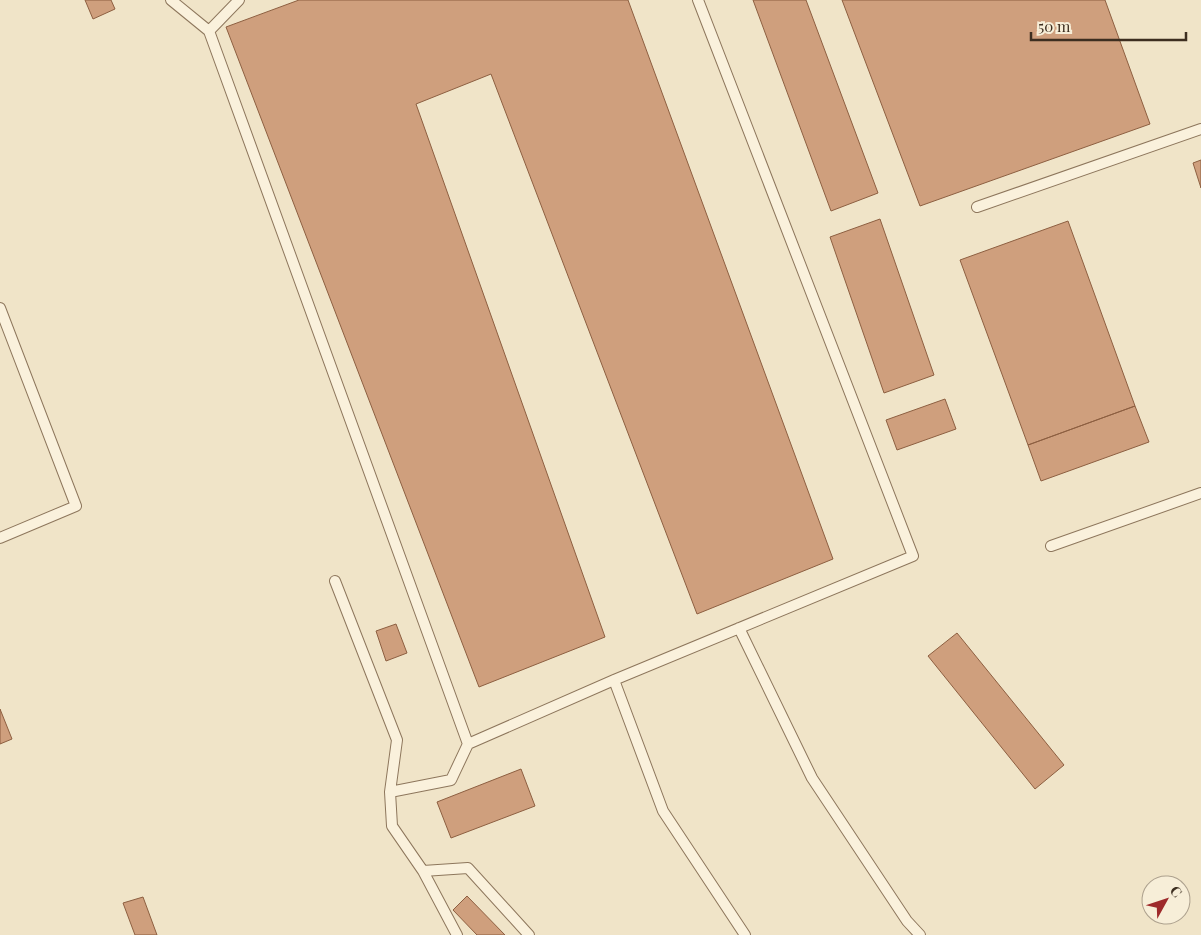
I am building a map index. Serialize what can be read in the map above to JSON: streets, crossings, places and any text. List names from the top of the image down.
{
  "scale_bar": "50 m",
  "north": "top right"
}
